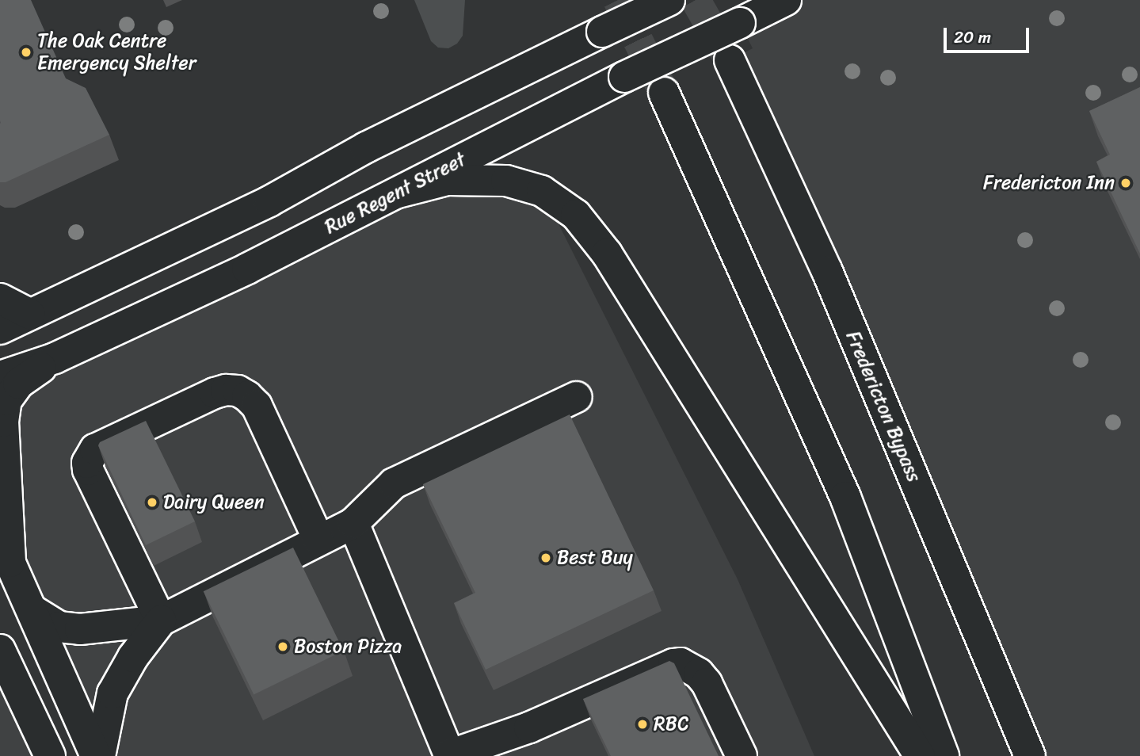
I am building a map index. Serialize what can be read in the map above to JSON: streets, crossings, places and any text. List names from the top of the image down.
{
  "streets": {
    "main road": ["Rue Regent Street", "Fredericton Bypass"]
  },
  "places": [
    "The Oak Centre Emergency Shelter",
    "Fredericton Inn",
    "Dairy Queen",
    "Best Buy",
    "Boston Pizza",
    "RBC"
  ],
  "scale_bar": "20 m"
}
